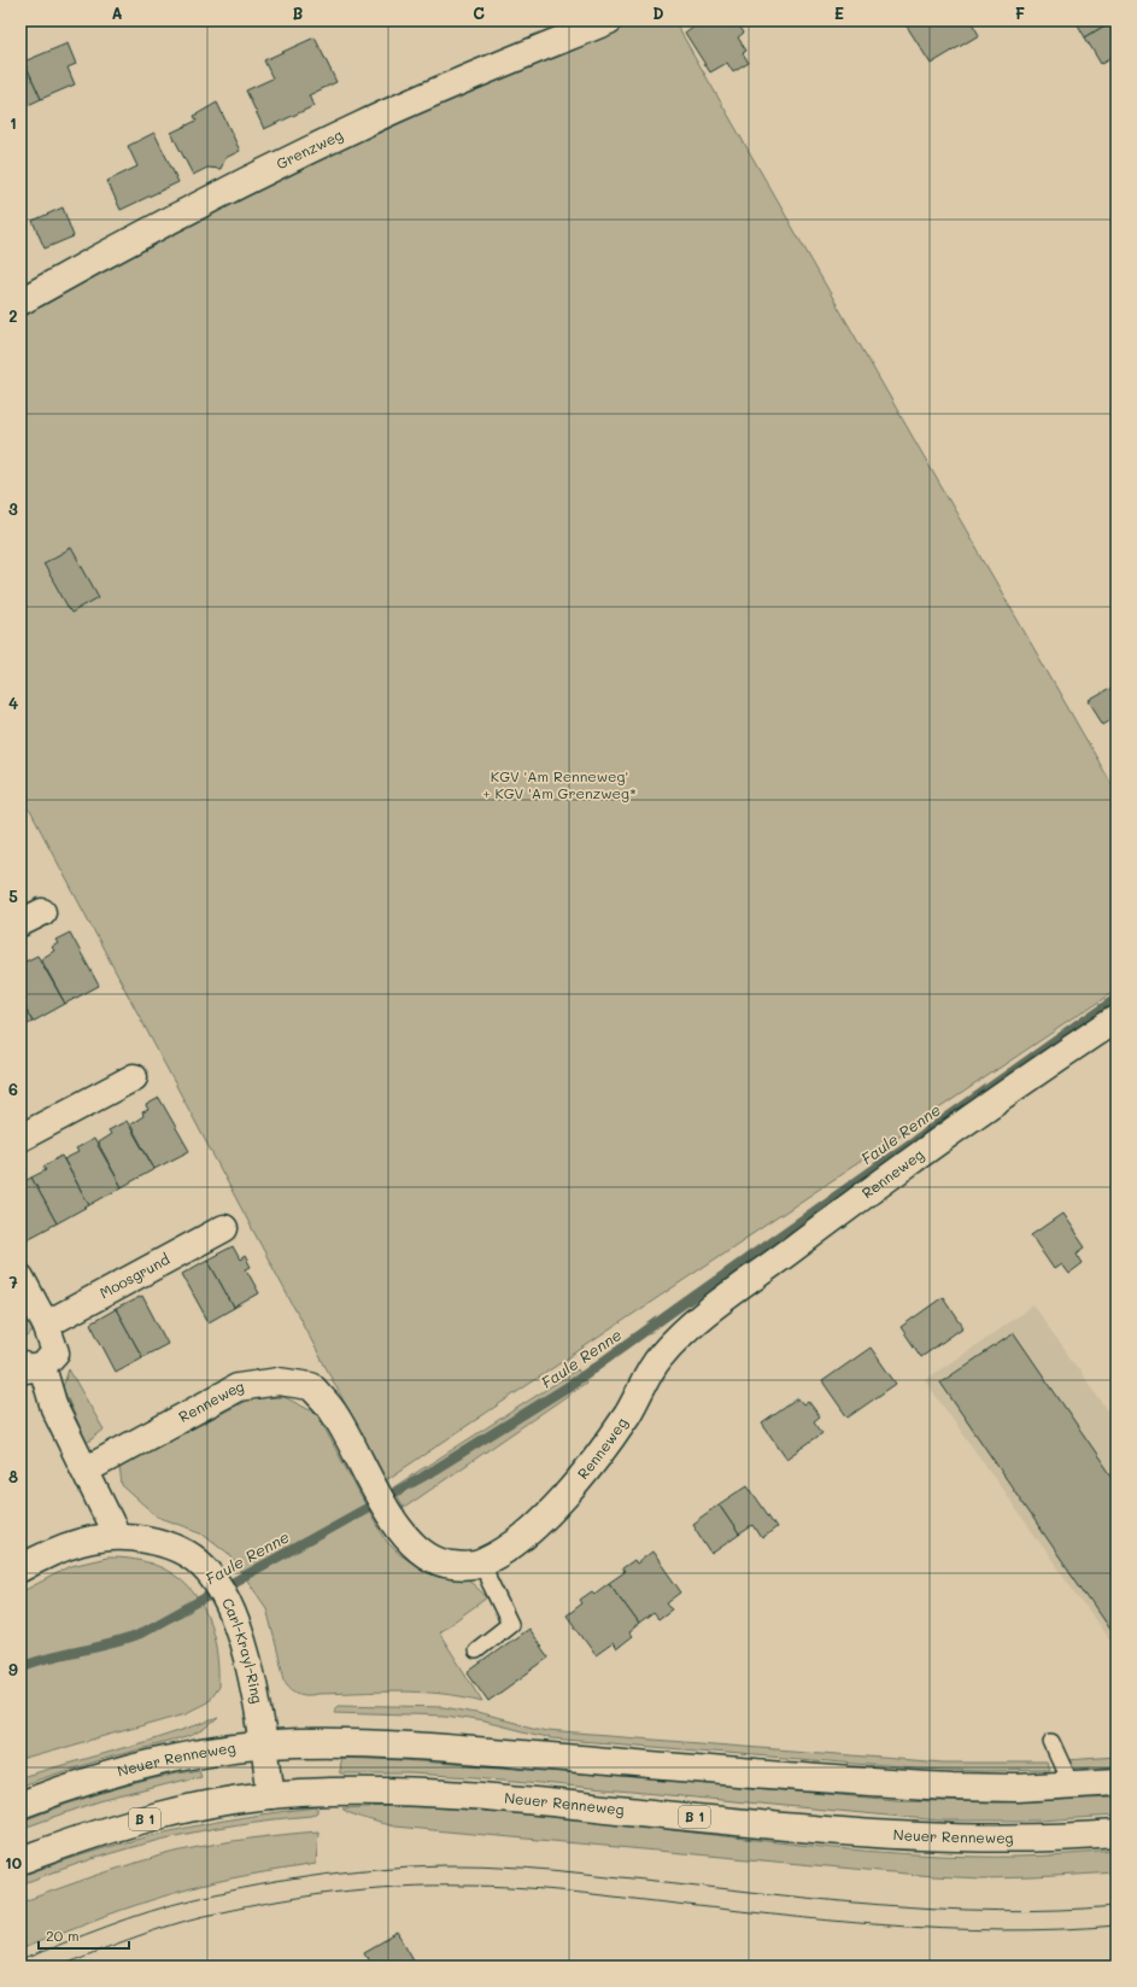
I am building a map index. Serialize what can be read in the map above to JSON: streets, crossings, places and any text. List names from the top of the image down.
{
  "streets": {
    "street": [
      "Grenzweg",
      "Renneweg",
      "Moosgrund",
      "Carl-Krayl-Ring",
      "Neuer Renneweg",
      "B 1"
    ]
  },
  "crossings": [
    ["Carl-Krayl-Ring", "Neuer Renneweg"]
  ],
  "water": ["Faule Renne"],
  "parks": ["KGV 'Am Renneweg' + KGV 'Am Grenzweg*"],
  "scale_bar": "20 m",
  "grid": {
    "columns": [
      "A",
      "B",
      "C",
      "D",
      "E",
      "F"
    ],
    "rows": [
      "1",
      "2",
      "3",
      "4",
      "5",
      "6",
      "7",
      "8",
      "9",
      "10"
    ]
  }
}
